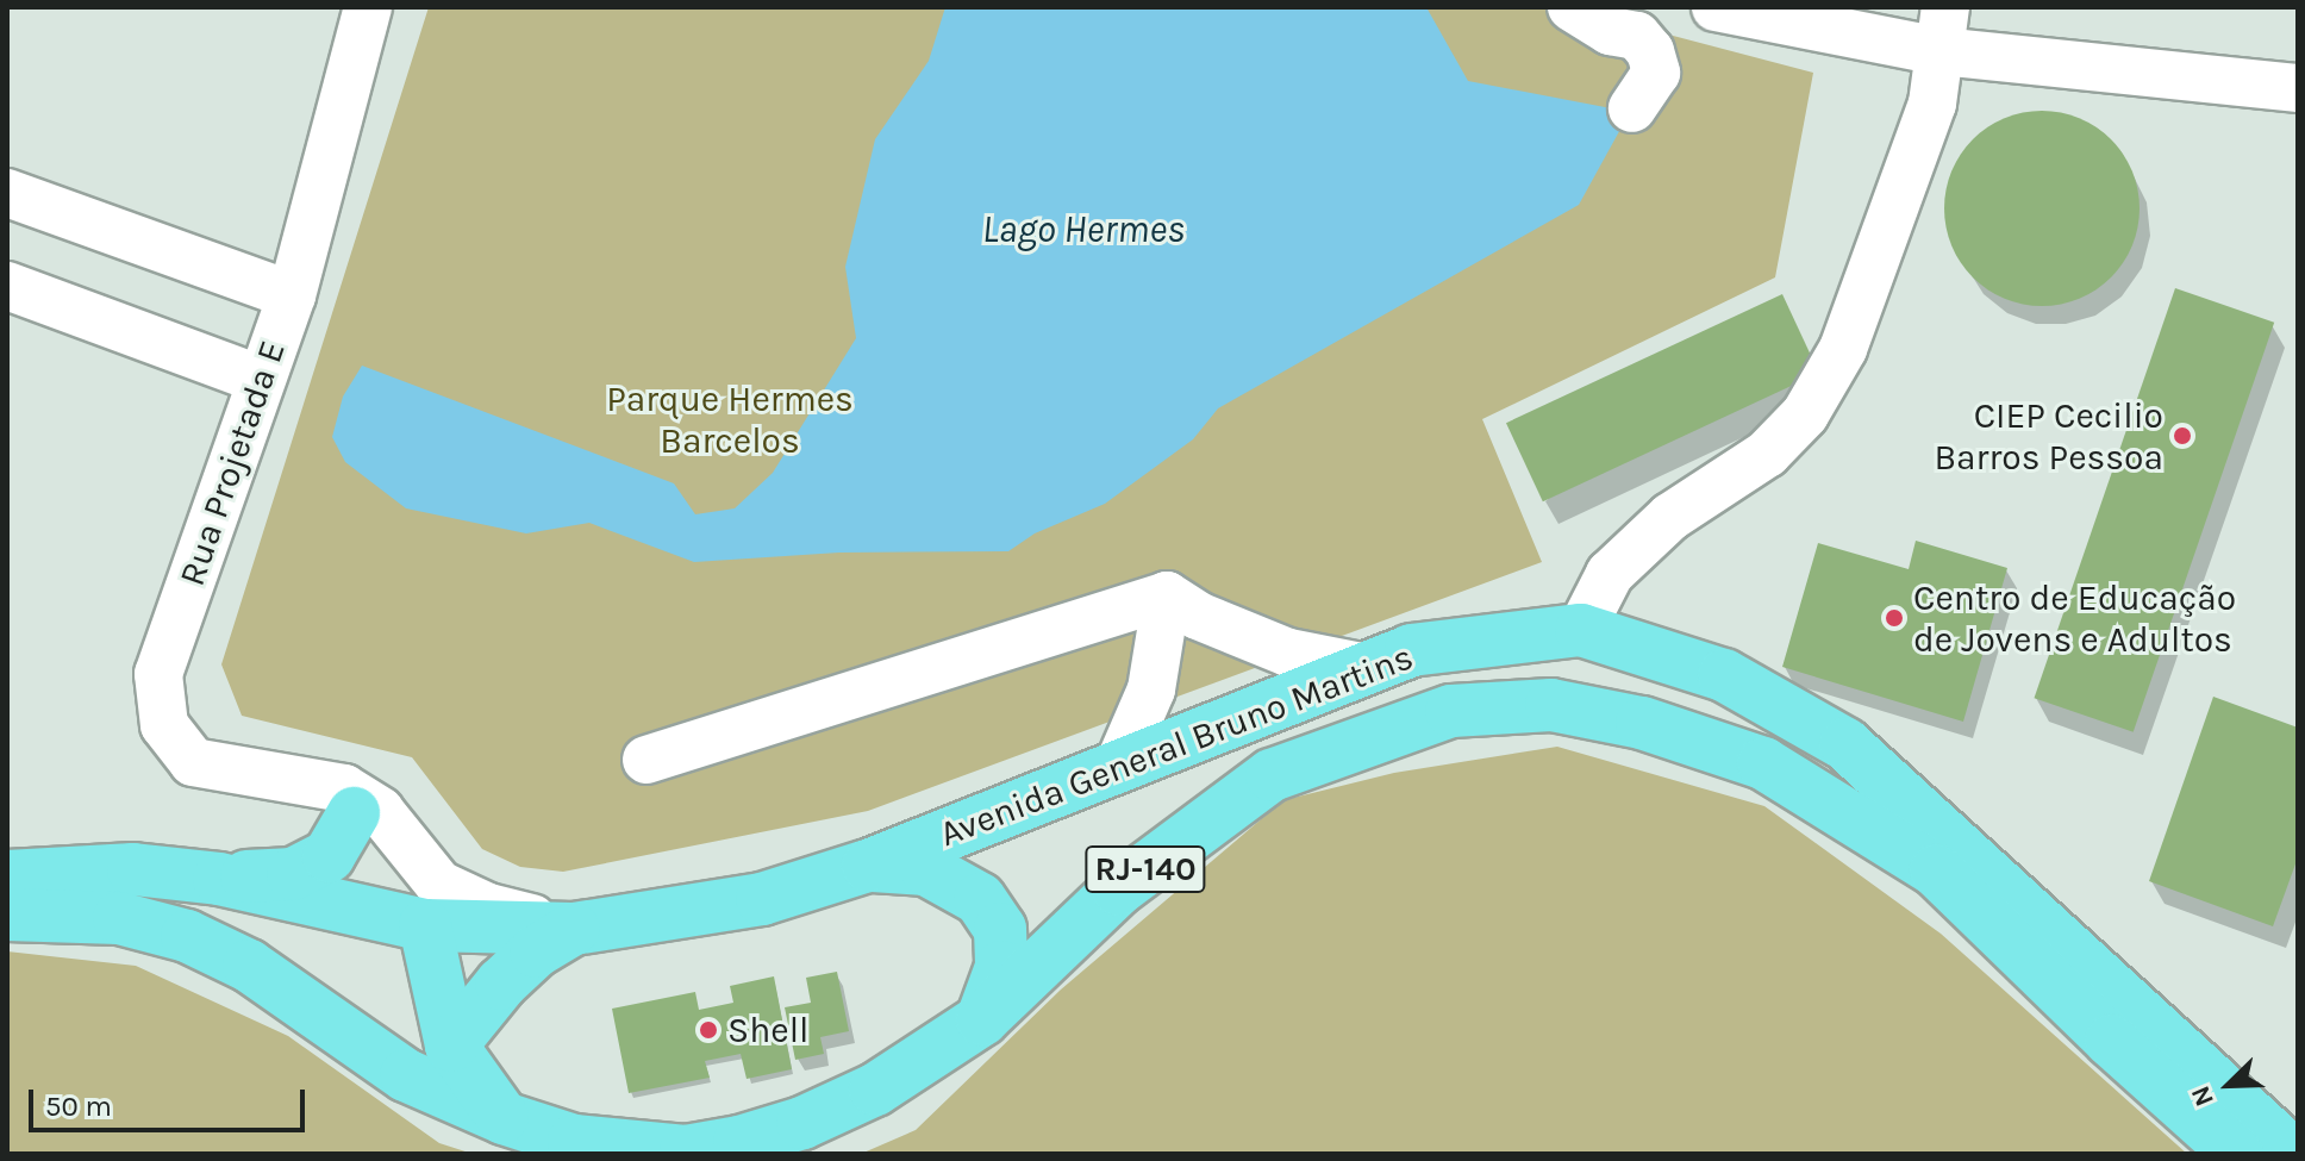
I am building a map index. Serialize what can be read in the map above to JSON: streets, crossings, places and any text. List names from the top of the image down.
{
  "streets": {
    "main road": ["Avenida General Bruno Martins", "RJ-140"],
    "street": ["Rua Projetada E"]
  },
  "crossings": [
    ["Rua Projetada E", "Avenida General Bruno Martins"]
  ],
  "water": ["Lago Hermes"],
  "parks": ["Parque Hermes Barcelos"],
  "places": ["CIEP Cecilio Barros Pessoa", "Centro de Educação de Jovens e Adultos", "Shell"],
  "scale_bar": "50 m",
  "north": "bottom left"
}
